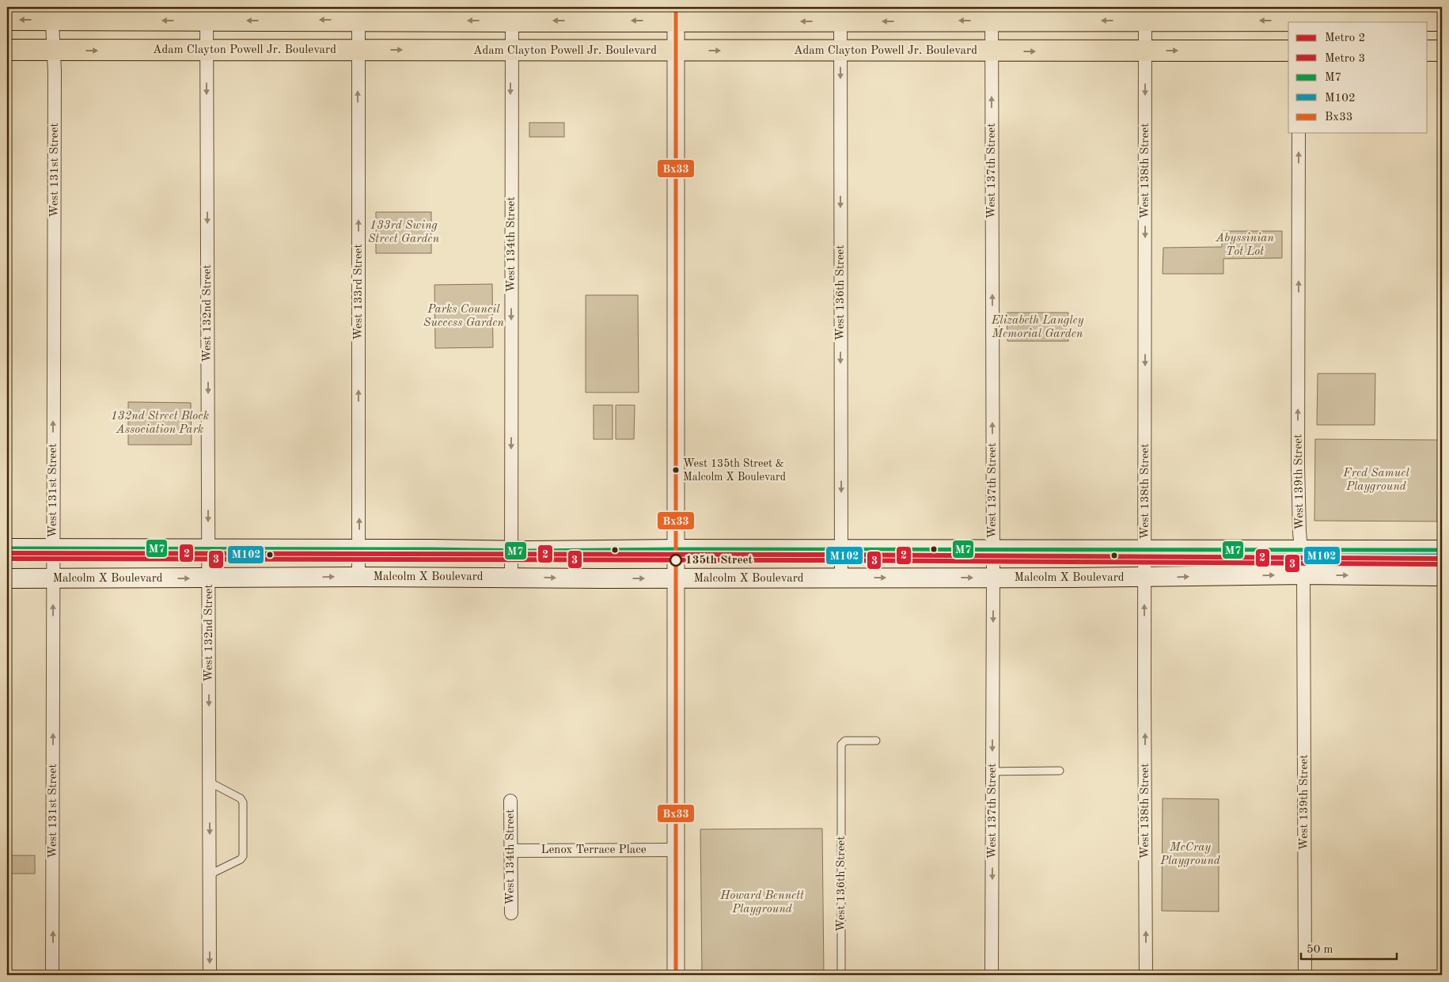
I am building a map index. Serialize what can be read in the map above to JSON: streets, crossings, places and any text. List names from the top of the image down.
{
  "streets": {
    "main road": ["Adam Clayton Powell Jr. Boulevard", "Malcolm X Boulevard"],
    "street": [
      "West 131st Street",
      "West 137th Street",
      "West 138th Street",
      "West 134th Street",
      "West 133rd Street",
      "West 136th Street",
      "West 132nd Street",
      "West 139th Street",
      "Lenox Terrace Place"
    ]
  },
  "crossings": [
    ["Adam Clayton Powell Jr. Boulevard", "West 131st Street"],
    ["Adam Clayton Powell Jr. Boulevard", "West 137th Street"],
    ["Adam Clayton Powell Jr. Boulevard", "West 138th Street"],
    ["Adam Clayton Powell Jr. Boulevard", "West 134th Street"],
    ["Adam Clayton Powell Jr. Boulevard", "West 133rd Street"],
    ["Adam Clayton Powell Jr. Boulevard", "West 136th Street"],
    ["Adam Clayton Powell Jr. Boulevard", "West 132nd Street"],
    ["West 131st Street", "Malcolm X Boulevard"],
    ["West 137th Street", "Malcolm X Boulevard"],
    ["West 138th Street", "Malcolm X Boulevard"],
    ["West 134th Street", "Malcolm X Boulevard"],
    ["West 134th Street", "Lenox Terrace Place"],
    ["West 133rd Street", "Malcolm X Boulevard"],
    ["West 136th Street", "Malcolm X Boulevard"],
    ["West 132nd Street", "Malcolm X Boulevard"],
    ["West 139th Street", "Malcolm X Boulevard"]
  ],
  "one_way": [
    "West 131st Street",
    "West 134th Street",
    "West 133rd Street",
    "West 136th Street",
    "West 132nd Street",
    "West 139th Street"
  ],
  "parks": [
    "133rd Swing Street Garden",
    "Abyssinian Tot Lot",
    "Parks Council Success Garden",
    "Elizabeth Langley Memorial Garden",
    "132nd Street Block Association Park",
    "Fred Samuel Playground",
    "McCray Playground",
    "Howard Bennett Playground"
  ],
  "places": ["West 135th Street & Malcolm X Boulevard", "135th Street"],
  "lines": [
    "transit line Bx33",
    "transit line M7",
    "metro line 2",
    "transit line M102",
    "metro line 3"
  ],
  "legend": [
    "Metro 2",
    "Metro 3",
    "M7",
    "M102",
    "Bx33"
  ],
  "scale_bar": "50 m"
}
